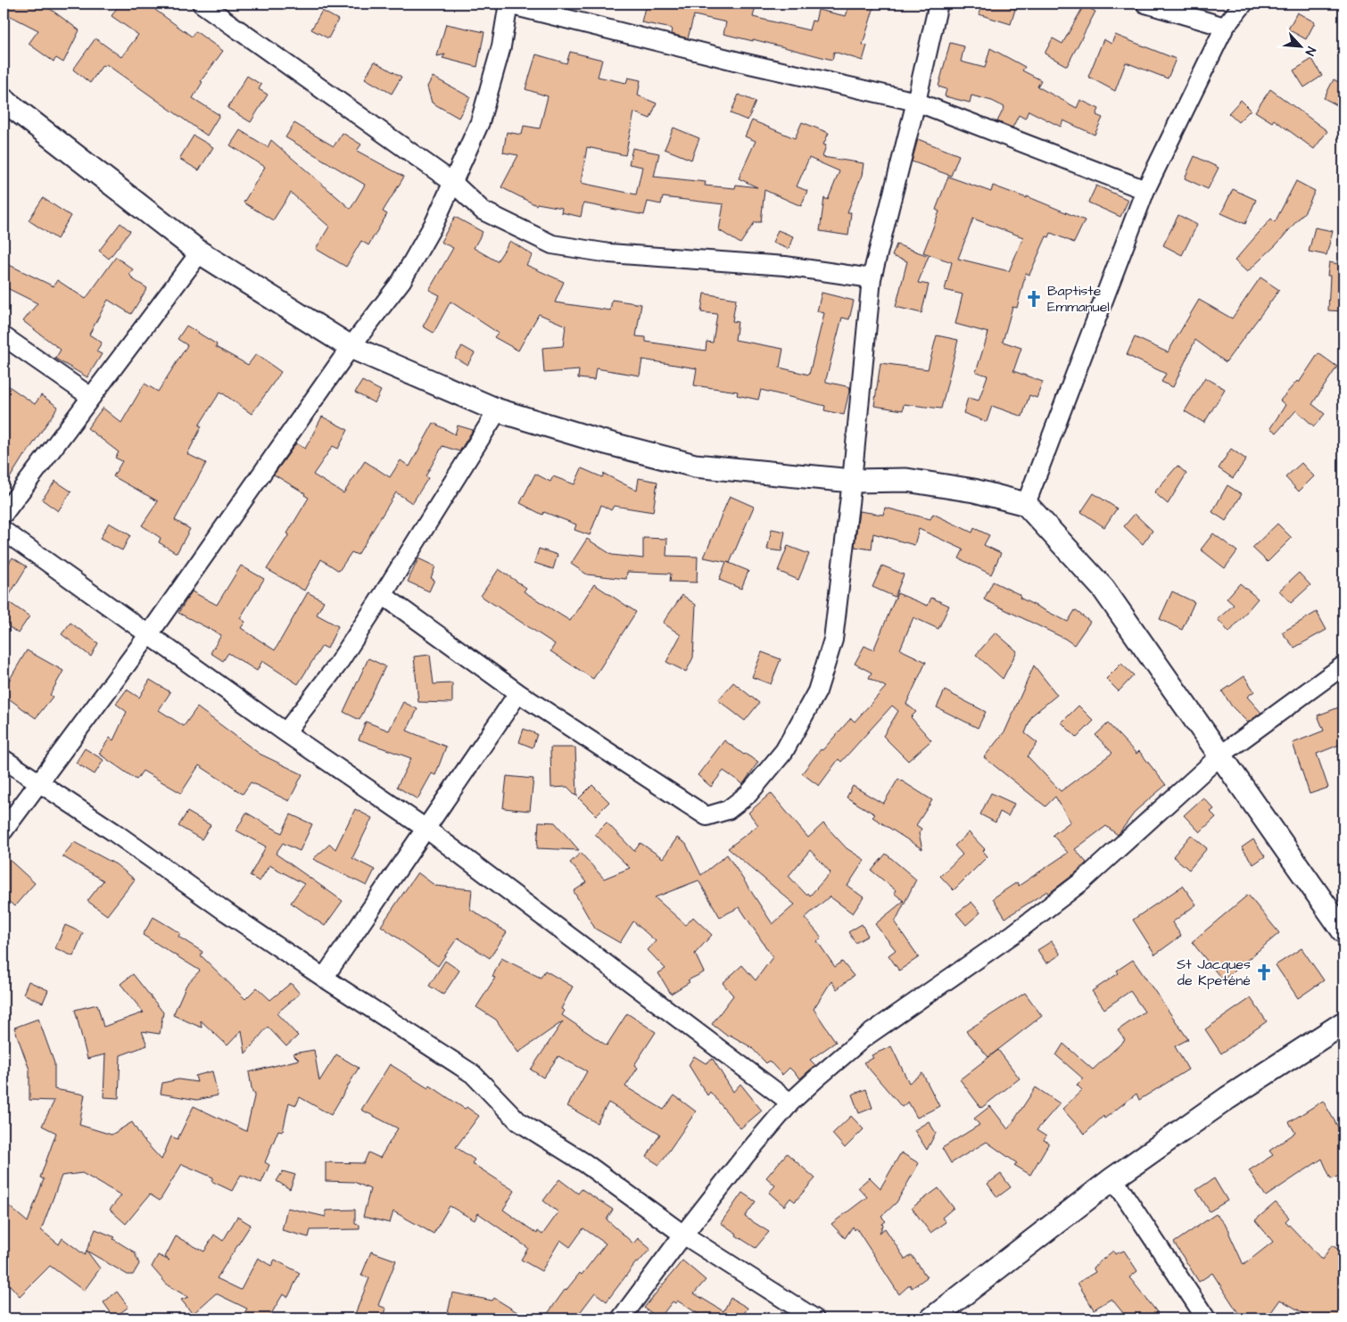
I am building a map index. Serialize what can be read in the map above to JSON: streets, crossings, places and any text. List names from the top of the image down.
{
  "places": {
    "church": ["Baptiste Emmanuel", "St Jacques de Kpeténé"]
  },
  "north": "bottom right"
}
